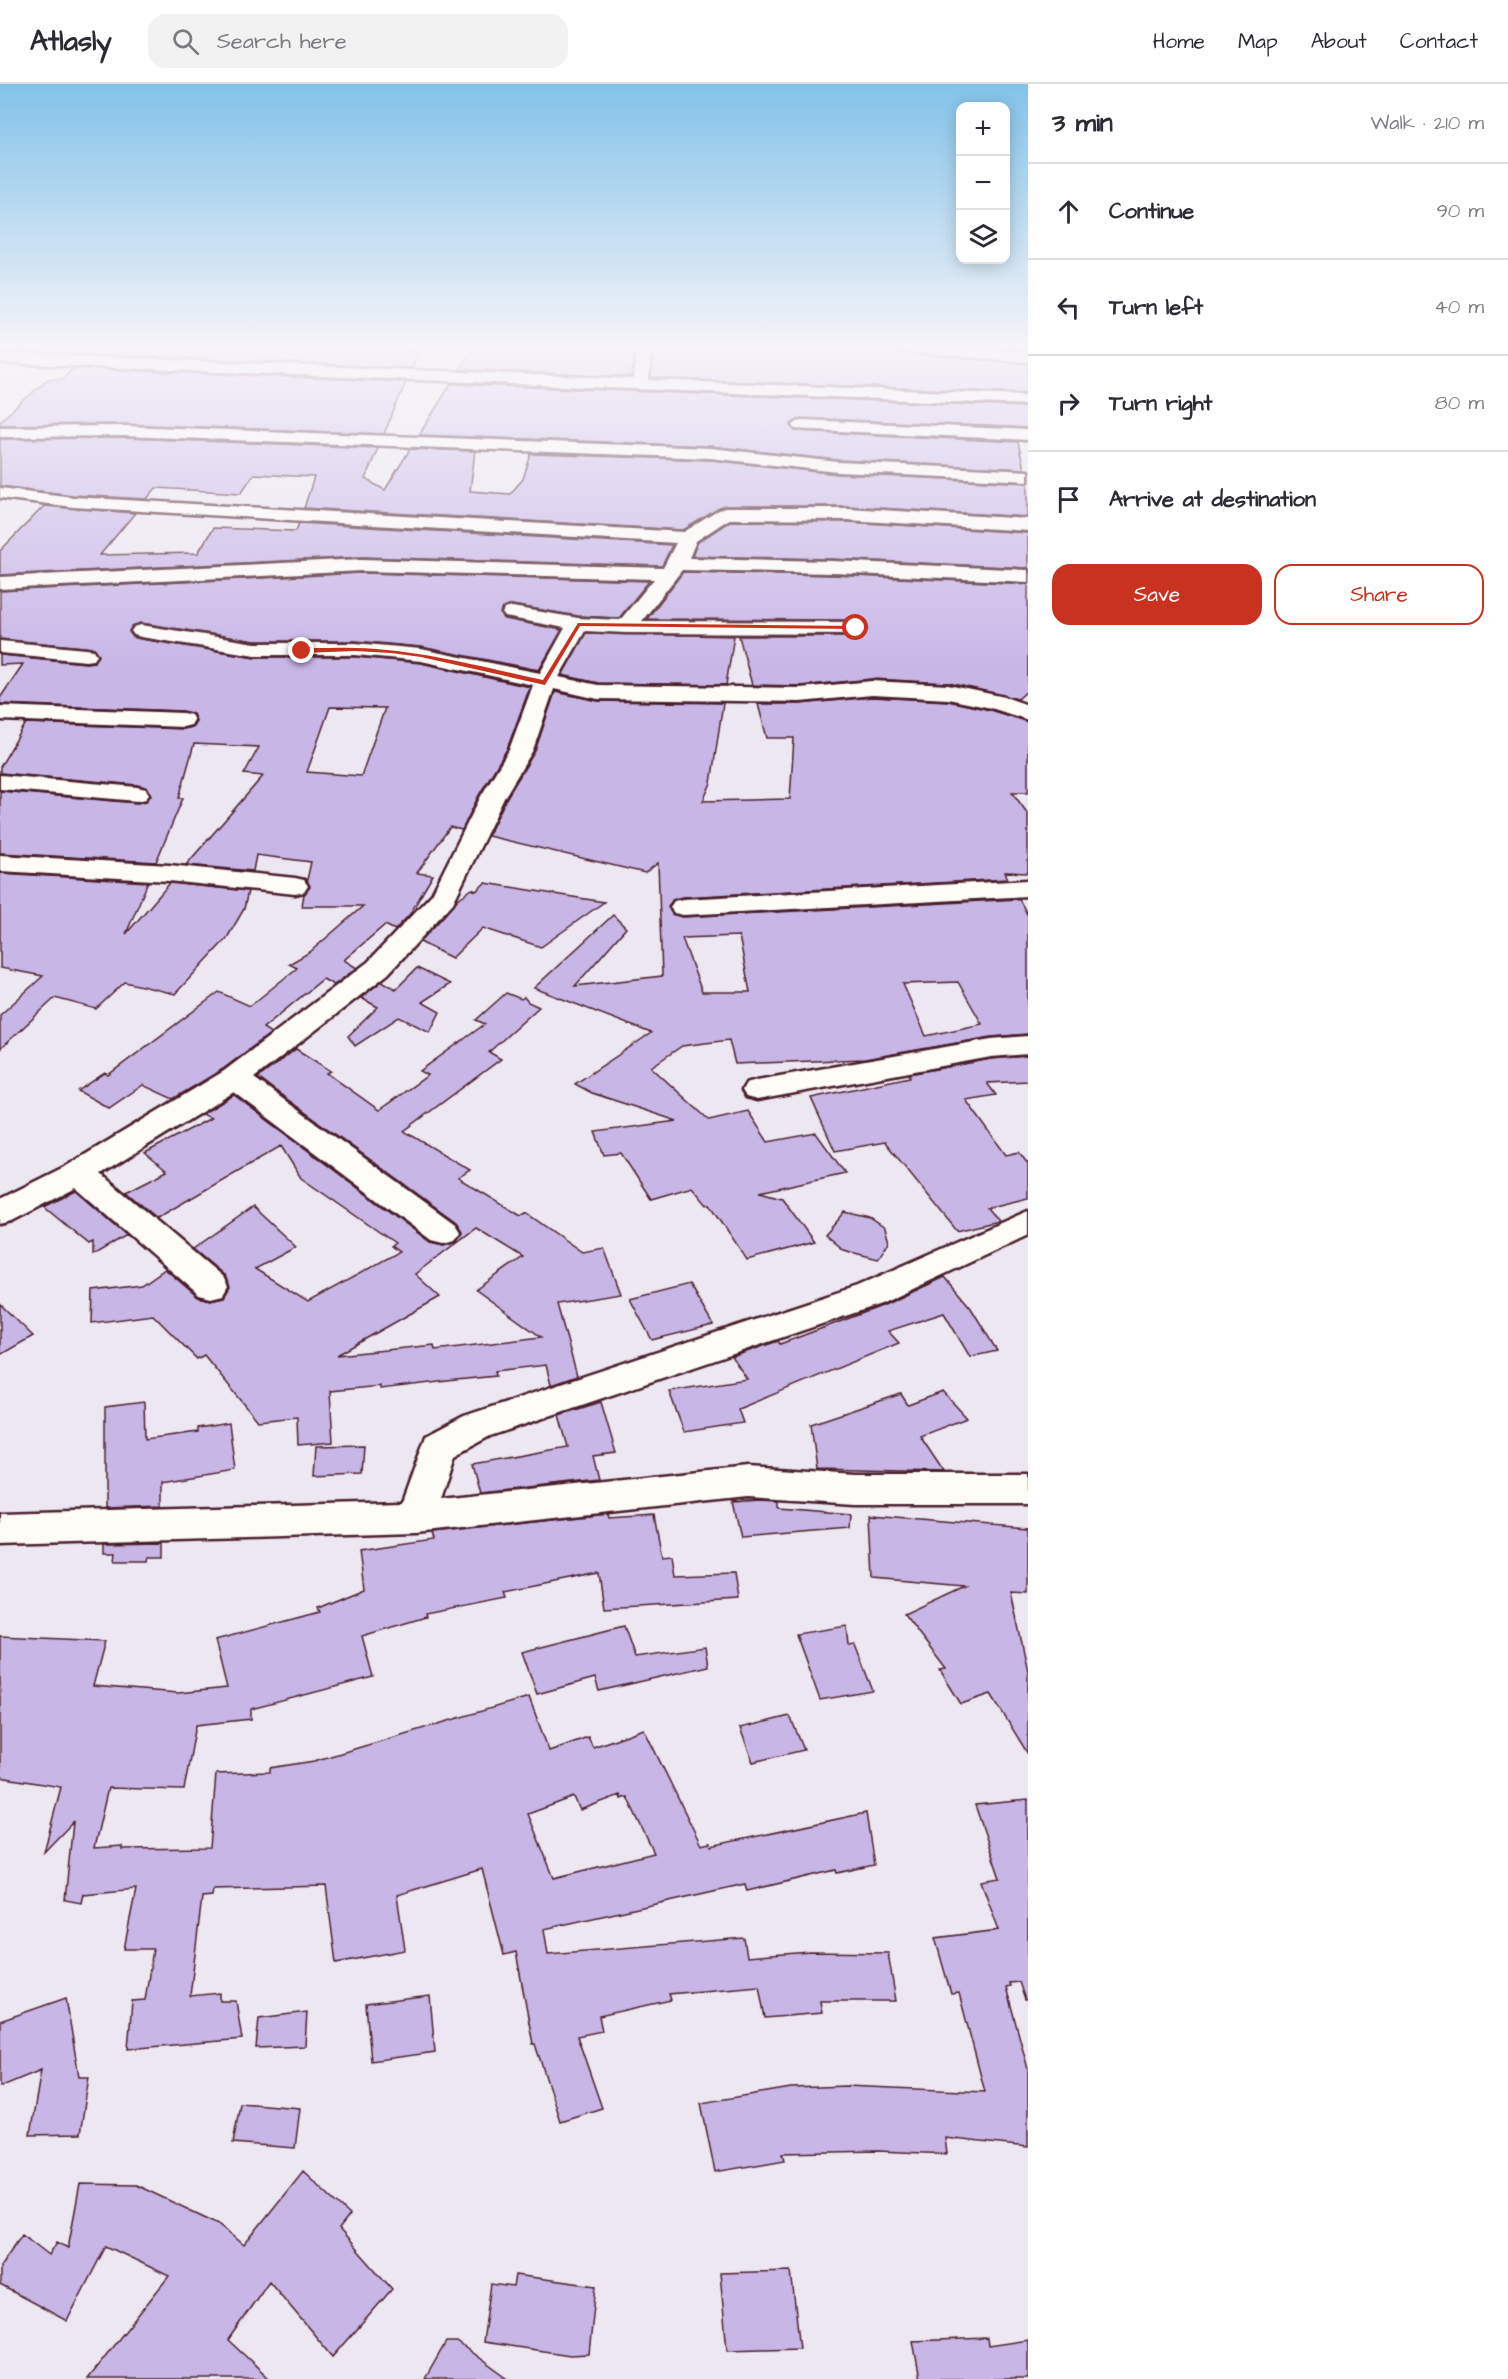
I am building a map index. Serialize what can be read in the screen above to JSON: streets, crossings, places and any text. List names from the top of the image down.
{
  "page": {
    "header": "Atlasly",
    "search": "Search here",
    "nav": [
      "Home",
      "Map",
      "About",
      "Contact"
    ],
    "heading": ["3 min", "Walk · 210 m"],
    "map_buttons": ["+", "−"],
    "list": [
      ["Continue", "90 m"],
      ["Turn left", "40 m"],
      ["Turn right", "80 m"],
      "Arrive at destination"
    ],
    "buttons": ["Save", "Share"]
  }
}
